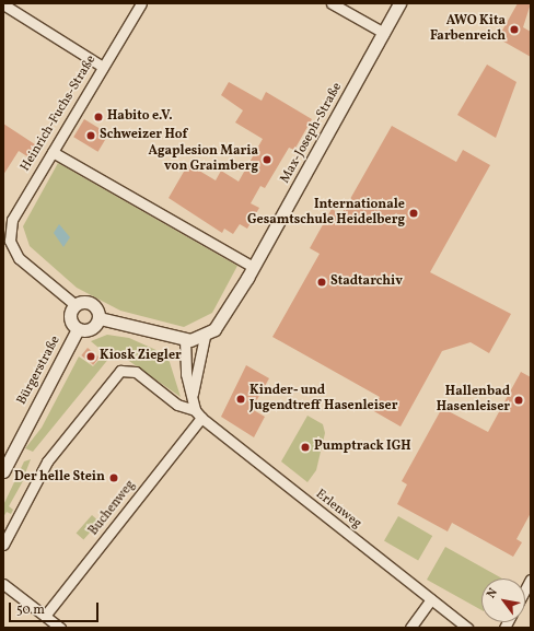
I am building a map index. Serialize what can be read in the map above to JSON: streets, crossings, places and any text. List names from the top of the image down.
{
  "streets": {
    "street": [
      "Heinrich-Fuchs-Straße",
      "Max-Joseph-Straße",
      "Bürgerstraße",
      "Buchenweg",
      "Erlenweg"
    ]
  },
  "crossings": [
    ["Heinrich-Fuchs-Straße", "Bürgerstraße"],
    ["Max-Joseph-Straße", "Erlenweg"],
    ["Buchenweg", "Erlenweg"]
  ],
  "places": [
    "AWO Kita Farbenreich",
    "Habito e.V.",
    "Schweizer Hof",
    "Agaplesion Maria von Graimberg",
    "Internationale Gesamtschule Heidelberg",
    "Stadtarchiv",
    "Kiosk Ziegler",
    "Kinder- und Jugendtreff Hasenleiser",
    "Hallenbad Hasenleiser",
    "Pumptrack IGH",
    "Der helle Stein"
  ],
  "scale_bar": "50 m",
  "north": "top left"
}
